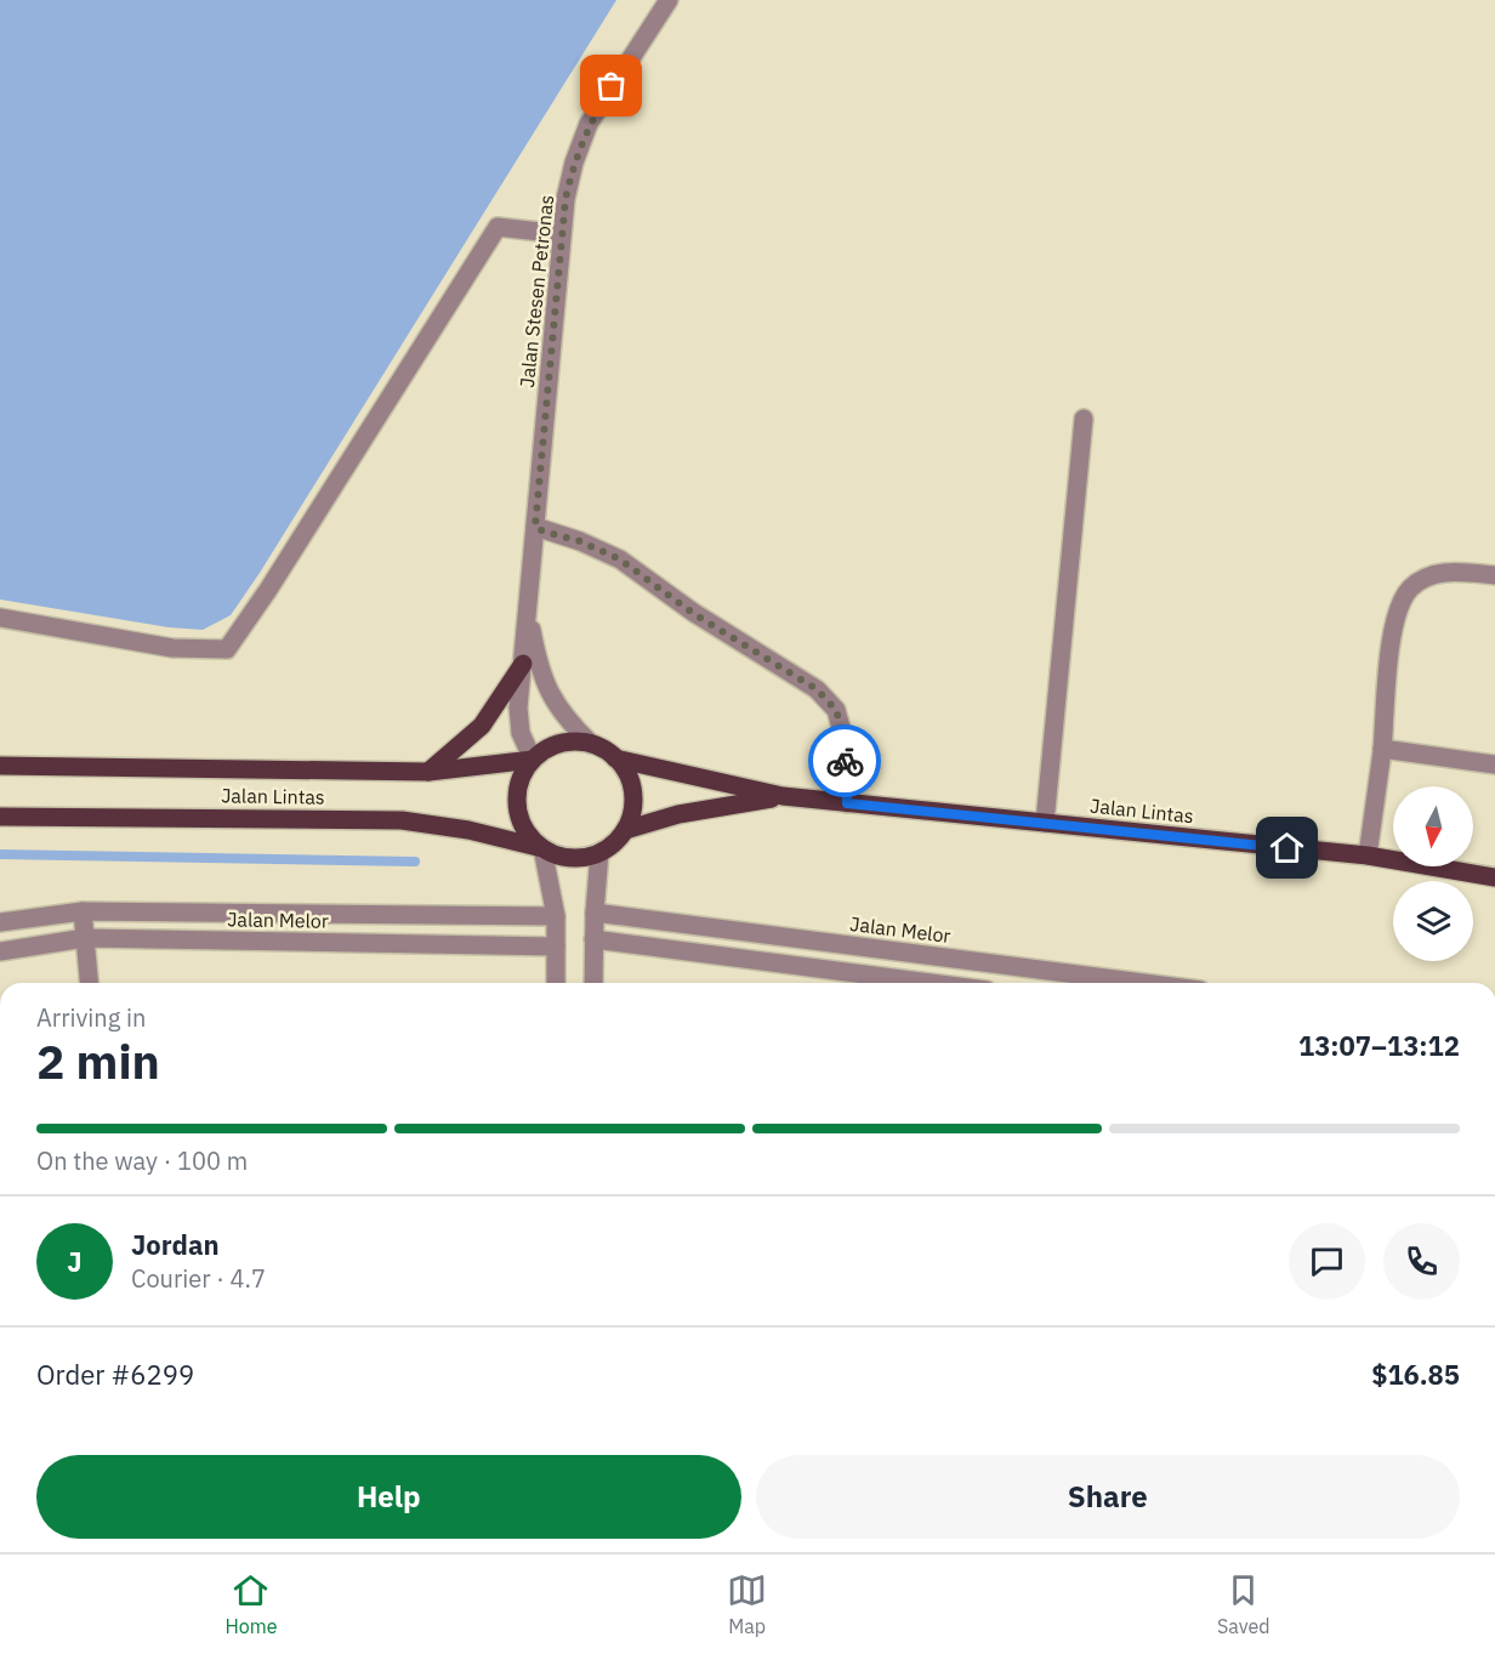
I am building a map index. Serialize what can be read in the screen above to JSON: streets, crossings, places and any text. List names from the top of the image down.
{
  "streets": {
    "main road": ["Jalan Lintas"],
    "street": ["Jalan Stesen Petronas", "Jalan Melor"]
  },
  "crossings": [
    ["Jalan Stesen Petronas", "Jalan Lintas"]
  ],
  "north": "bottom",
  "page": {
    "heading": ["2 min", "Arriving in", "13:07–13:12"],
    "panel": [
      "Jordan",
      "Courier · 4.7",
      "Order #6299",
      "$16.85"
    ],
    "bar": "On the way · 100 m",
    "round": "J",
    "buttons": ["Help", "Share"],
    "tabs": ["Home", "Map", "Saved"]
  }
}
